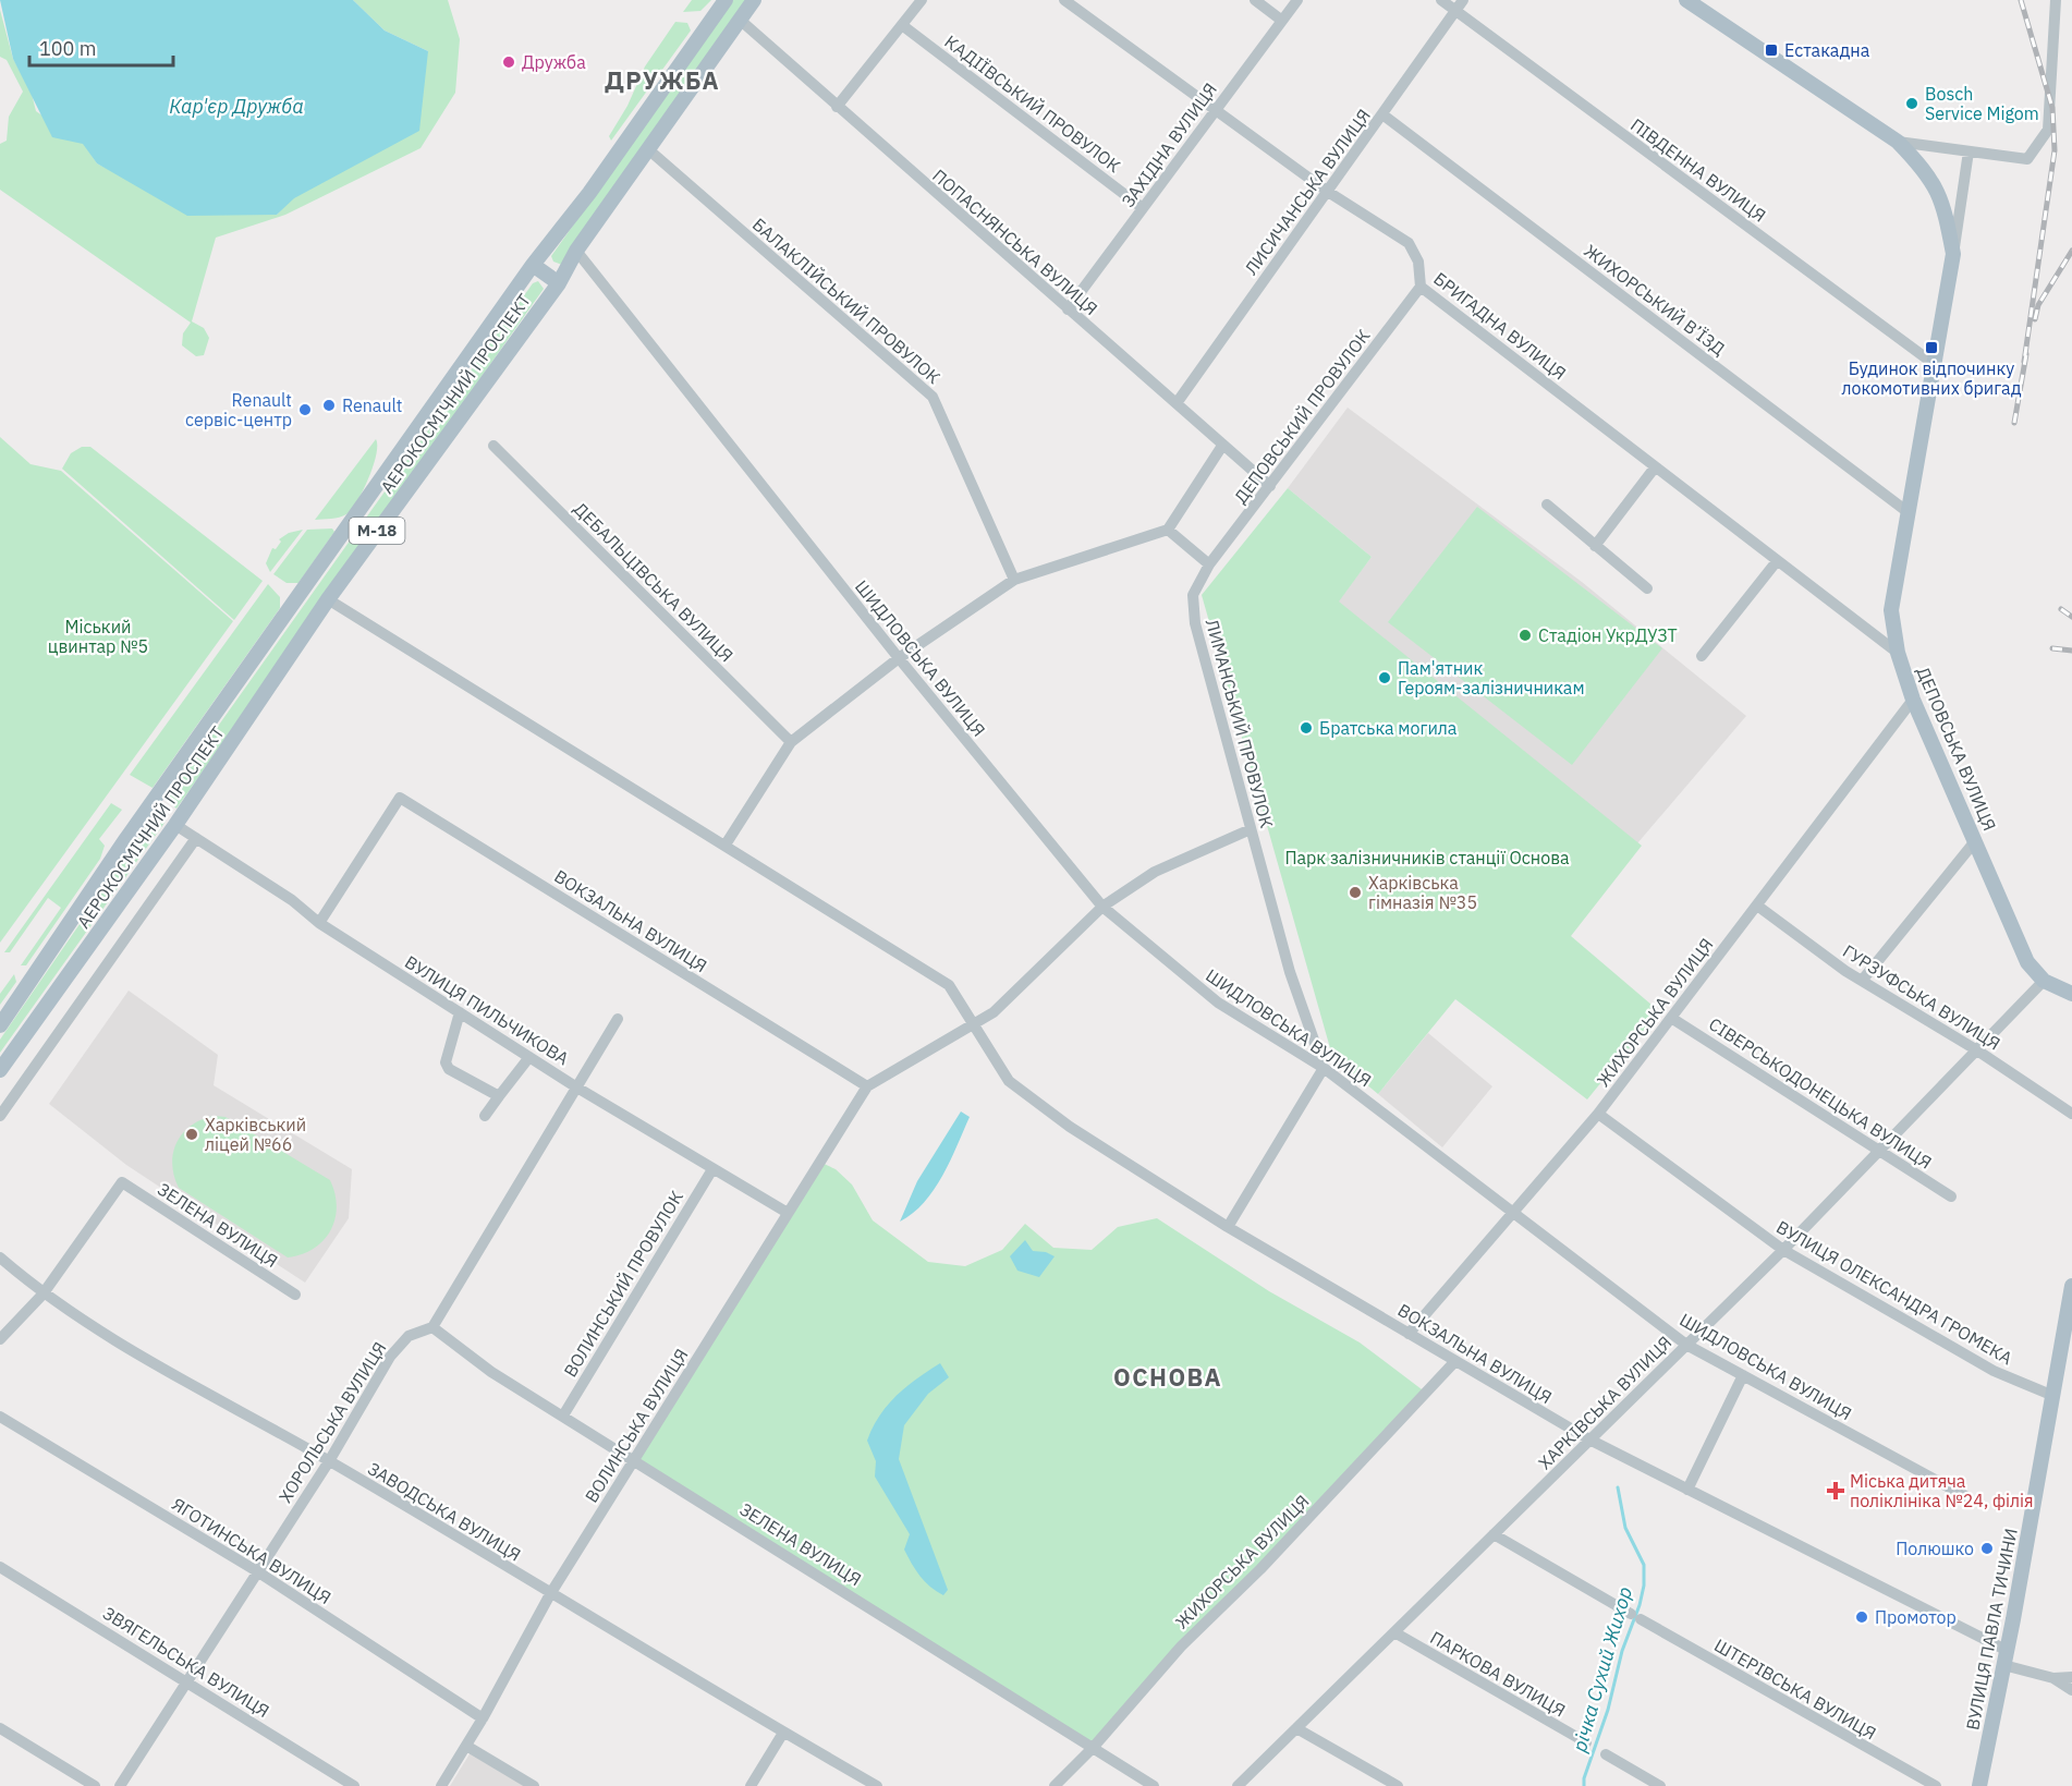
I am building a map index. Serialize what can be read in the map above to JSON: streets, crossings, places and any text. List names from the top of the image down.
{
  "streets": {
    "main road": [
      "АЕРОКОСМІЧНИЙ ПРОСПЕКТ",
      "М-18",
      "ДЕПОВСЬКА ВУЛИЦЯ",
      "ВУЛИЦЯ ПАВЛА ТИЧИНИ"
    ],
    "street": [
      "КАДІЇВСЬКИЙ ПРОВУЛОК",
      "ЗАХІДНА ВУЛИЦЯ",
      "ПІВДЕННА ВУЛИЦЯ",
      "ЛИСИЧАНСЬКА ВУЛИЦЯ",
      "ПОПАСНЯНСЬКА ВУЛИЦЯ",
      "ЖИХОРСЬКИЙ В’ЇЗД",
      "БАЛАКЛІЙСЬКИЙ ПРОВУЛОК",
      "БРИГАДНА ВУЛИЦЯ",
      "ДЕПОВСЬКИЙ ПРОВУЛОК",
      "ДЕБАЛЬЦІВСЬКА ВУЛИЦЯ",
      "ШИДЛОВСЬКА ВУЛИЦЯ",
      "ЛИМАНСЬКИЙ ПРОВУЛОК",
      "ВОКЗАЛЬНА ВУЛИЦЯ",
      "ГУРЗУФСЬКА ВУЛИЦЯ",
      "ВУЛИЦЯ ПИЛЬЧИКОВА",
      "ЖИХОРСЬКА ВУЛИЦЯ",
      "СІВЕРСЬКОДОНЕЦЬКА ВУЛИЦЯ",
      "ЗЕЛЕНА ВУЛИЦЯ",
      "ВОЛИНСЬКИЙ ПРОВУЛОК",
      "ВУЛИЦЯ ОЛЕКСАНДРА ГРОМЕКА",
      "ХАРКІВСЬКА ВУЛИЦЯ",
      "ХОРОЛЬСЬКА ВУЛИЦЯ",
      "ВОЛИНСЬКА ВУЛИЦЯ",
      "ЗАВОДСЬКА ВУЛИЦЯ",
      "ЯГОТИНСЬКА ВУЛИЦЯ",
      "ЗВЯГЕЛЬСЬКА ВУЛИЦЯ",
      "ПАРКОВА ВУЛИЦЯ",
      "ШТЕРІВСЬКА ВУЛИЦЯ"
    ]
  },
  "crossings": [
    ["КАДІЇВСЬКИЙ ПРОВУЛОК", "ЗАХІДНА ВУЛИЦЯ"],
    ["ЗАХІДНА ВУЛИЦЯ", "ПОПАСНЯНСЬКА ВУЛИЦЯ"],
    ["ЗАХІДНА ВУЛИЦЯ", "БРИГАДНА ВУЛИЦЯ"],
    ["ПІВДЕННА ВУЛИЦЯ", "ЛИСИЧАНСЬКА ВУЛИЦЯ"],
    ["ПІВДЕННА ВУЛИЦЯ", "ДЕПОВСЬКА ВУЛИЦЯ"],
    ["ЛИСИЧАНСЬКА ВУЛИЦЯ", "ПОПАСНЯНСЬКА ВУЛИЦЯ"],
    ["ЛИСИЧАНСЬКА ВУЛИЦЯ", "ЖИХОРСЬКИЙ В’ЇЗД"],
    ["ЛИСИЧАНСЬКА ВУЛИЦЯ", "БРИГАДНА ВУЛИЦЯ"],
    ["ПОПАСНЯНСЬКА ВУЛИЦЯ", "АЕРОКОСМІЧНИЙ ПРОСПЕКТ"],
    ["ПОПАСНЯНСЬКА ВУЛИЦЯ", "ДЕПОВСЬКИЙ ПРОВУЛОК"],
    ["ЖИХОРСЬКИЙ В’ЇЗД", "ДЕПОВСЬКА ВУЛИЦЯ"],
    ["БАЛАКЛІЙСЬКИЙ ПРОВУЛОК", "АЕРОКОСМІЧНИЙ ПРОСПЕКТ"],
    ["БРИГАДНА ВУЛИЦЯ", "ДЕПОВСЬКИЙ ПРОВУЛОК"],
    ["БРИГАДНА ВУЛИЦЯ", "ДЕПОВСЬКА ВУЛИЦЯ"],
    ["АЕРОКОСМІЧНИЙ ПРОСПЕКТ", "ШИДЛОВСЬКА ВУЛИЦЯ"],
    ["АЕРОКОСМІЧНИЙ ПРОСПЕКТ", "ВОКЗАЛЬНА ВУЛИЦЯ"],
    ["АЕРОКОСМІЧНИЙ ПРОСПЕКТ", "ВУЛИЦЯ ПИЛЬЧИКОВА"],
    ["ДЕПОВСЬКИЙ ПРОВУЛОК", "ЛИМАНСЬКИЙ ПРОВУЛОК"],
    ["ШИДЛОВСЬКА ВУЛИЦЯ", "ЛИМАНСЬКИЙ ПРОВУЛОК"],
    ["ШИДЛОВСЬКА ВУЛИЦЯ", "ЖИХОРСЬКА ВУЛИЦЯ"],
    ["ШИДЛОВСЬКА ВУЛИЦЯ", "ХАРКІВСЬКА ВУЛИЦЯ"],
    ["ДЕПОВСЬКА ВУЛИЦЯ", "ЖИХОРСЬКА ВУЛИЦЯ"],
    ["ДЕПОВСЬКА ВУЛИЦЯ", "ХАРКІВСЬКА ВУЛИЦЯ"],
    ["ВОКЗАЛЬНА ВУЛИЦЯ", "ВУЛИЦЯ ПИЛЬЧИКОВА"],
    ["ВОКЗАЛЬНА ВУЛИЦЯ", "ЖИХОРСЬКА ВУЛИЦЯ"],
    ["ВОКЗАЛЬНА ВУЛИЦЯ", "ХАРКІВСЬКА ВУЛИЦЯ"],
    ["ВОКЗАЛЬНА ВУЛИЦЯ", "ВОЛИНСЬКА ВУЛИЦЯ"],
    ["ВОКЗАЛЬНА ВУЛИЦЯ", "ВУЛИЦЯ ПАВЛА ТИЧИНИ"],
    ["ГУРЗУФСЬКА ВУЛИЦЯ", "ЖИХОРСЬКА ВУЛИЦЯ"],
    ["ГУРЗУФСЬКА ВУЛИЦЯ", "ХАРКІВСЬКА ВУЛИЦЯ"],
    ["ВУЛИЦЯ ПИЛЬЧИКОВА", "ВОЛИНСЬКИЙ ПРОВУЛОК"],
    ["ВУЛИЦЯ ПИЛЬЧИКОВА", "ВОЛИНСЬКА ВУЛИЦЯ"],
    ["ЖИХОРСЬКА ВУЛИЦЯ", "СІВЕРСЬКОДОНЕЦЬКА ВУЛИЦЯ"],
    ["ЖИХОРСЬКА ВУЛИЦЯ", "ЗЕЛЕНА ВУЛИЦЯ"],
    ["ЖИХОРСЬКА ВУЛИЦЯ", "ВУЛИЦЯ ОЛЕКСАНДРА ГРОМЕКА"],
    ["СІВЕРСЬКОДОНЕЦЬКА ВУЛИЦЯ", "ХАРКІВСЬКА ВУЛИЦЯ"],
    ["ЗЕЛЕНА ВУЛИЦЯ", "ВОЛИНСЬКИЙ ПРОВУЛОК"],
    ["ЗЕЛЕНА ВУЛИЦЯ", "ХОРОЛЬСЬКА ВУЛИЦЯ"],
    ["ЗЕЛЕНА ВУЛИЦЯ", "ВОЛИНСЬКА ВУЛИЦЯ"],
    ["ЗЕЛЕНА ВУЛИЦЯ", "ЗАВОДСЬКА ВУЛИЦЯ"],
    ["ВУЛИЦЯ ОЛЕКСАНДРА ГРОМЕКА", "ХАРКІВСЬКА ВУЛИЦЯ"],
    ["ВУЛИЦЯ ОЛЕКСАНДРА ГРОМЕКА", "ВУЛИЦЯ ПАВЛА ТИЧИНИ"],
    ["ХАРКІВСЬКА ВУЛИЦЯ", "ПАРКОВА ВУЛИЦЯ"],
    ["ХАРКІВСЬКА ВУЛИЦЯ", "ШТЕРІВСЬКА ВУЛИЦЯ"],
    ["ХОРОЛЬСЬКА ВУЛИЦЯ", "ЗАВОДСЬКА ВУЛИЦЯ"],
    ["ХОРОЛЬСЬКА ВУЛИЦЯ", "ЯГОТИНСЬКА ВУЛИЦЯ"],
    ["ХОРОЛЬСЬКА ВУЛИЦЯ", "ЗВЯГЕЛЬСЬКА ВУЛИЦЯ"],
    ["ВОЛИНСЬКА ВУЛИЦЯ", "ЗАВОДСЬКА ВУЛИЦЯ"],
    ["ВОЛИНСЬКА ВУЛИЦЯ", "ЯГОТИНСЬКА ВУЛИЦЯ"]
  ],
  "districts": ["ДРУЖБА", "ОСНОВА"],
  "water": ["Кар'єр Дружба", "річка Сухий Жихор"],
  "parks": ["Міський цвинтар №5", "Парк залізничників станції Основа"],
  "places": {
    "transit": ["Естакадна", "Будинок відпочинку локомотивних бригад"],
    "other": [
      "Дружба",
      "Bosch Service Migom",
      "Renault",
      "Renault сервіс-центр",
      "Стадіон УкрДУЗТ",
      "Пам'ятник Героям-залізничникам",
      "Братська могила",
      "Харківська гімназія №35",
      "Харківський ліцей №66",
      "Полюшко",
      "Промотор"
    ],
    "health": ["Міська дитяча поліклініка №24, філія"]
  },
  "scale_bar": "100 m"
}
